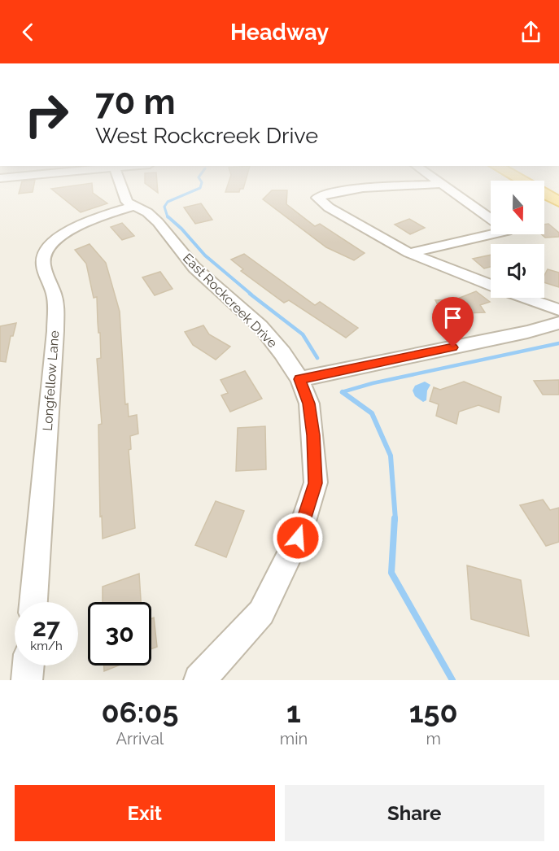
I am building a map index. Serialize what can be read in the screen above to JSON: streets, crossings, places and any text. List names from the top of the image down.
{
  "streets": {
    "street": ["East Rockcreek Drive", "Longfellow Lane"]
  },
  "crossings": [
    ["East Rockcreek Drive", "Longfellow Lane"]
  ],
  "north": "bottom",
  "page": {
    "header": "Headway",
    "turn": ["70 m", "West Rockcreek Drive"],
    "speed": "27 km/h",
    "limit": "30",
    "eta": [
      "06:05",
      "Arrival",
      "1",
      "min",
      "150",
      "m"
    ],
    "buttons": ["Exit", "Share"]
  }
}
